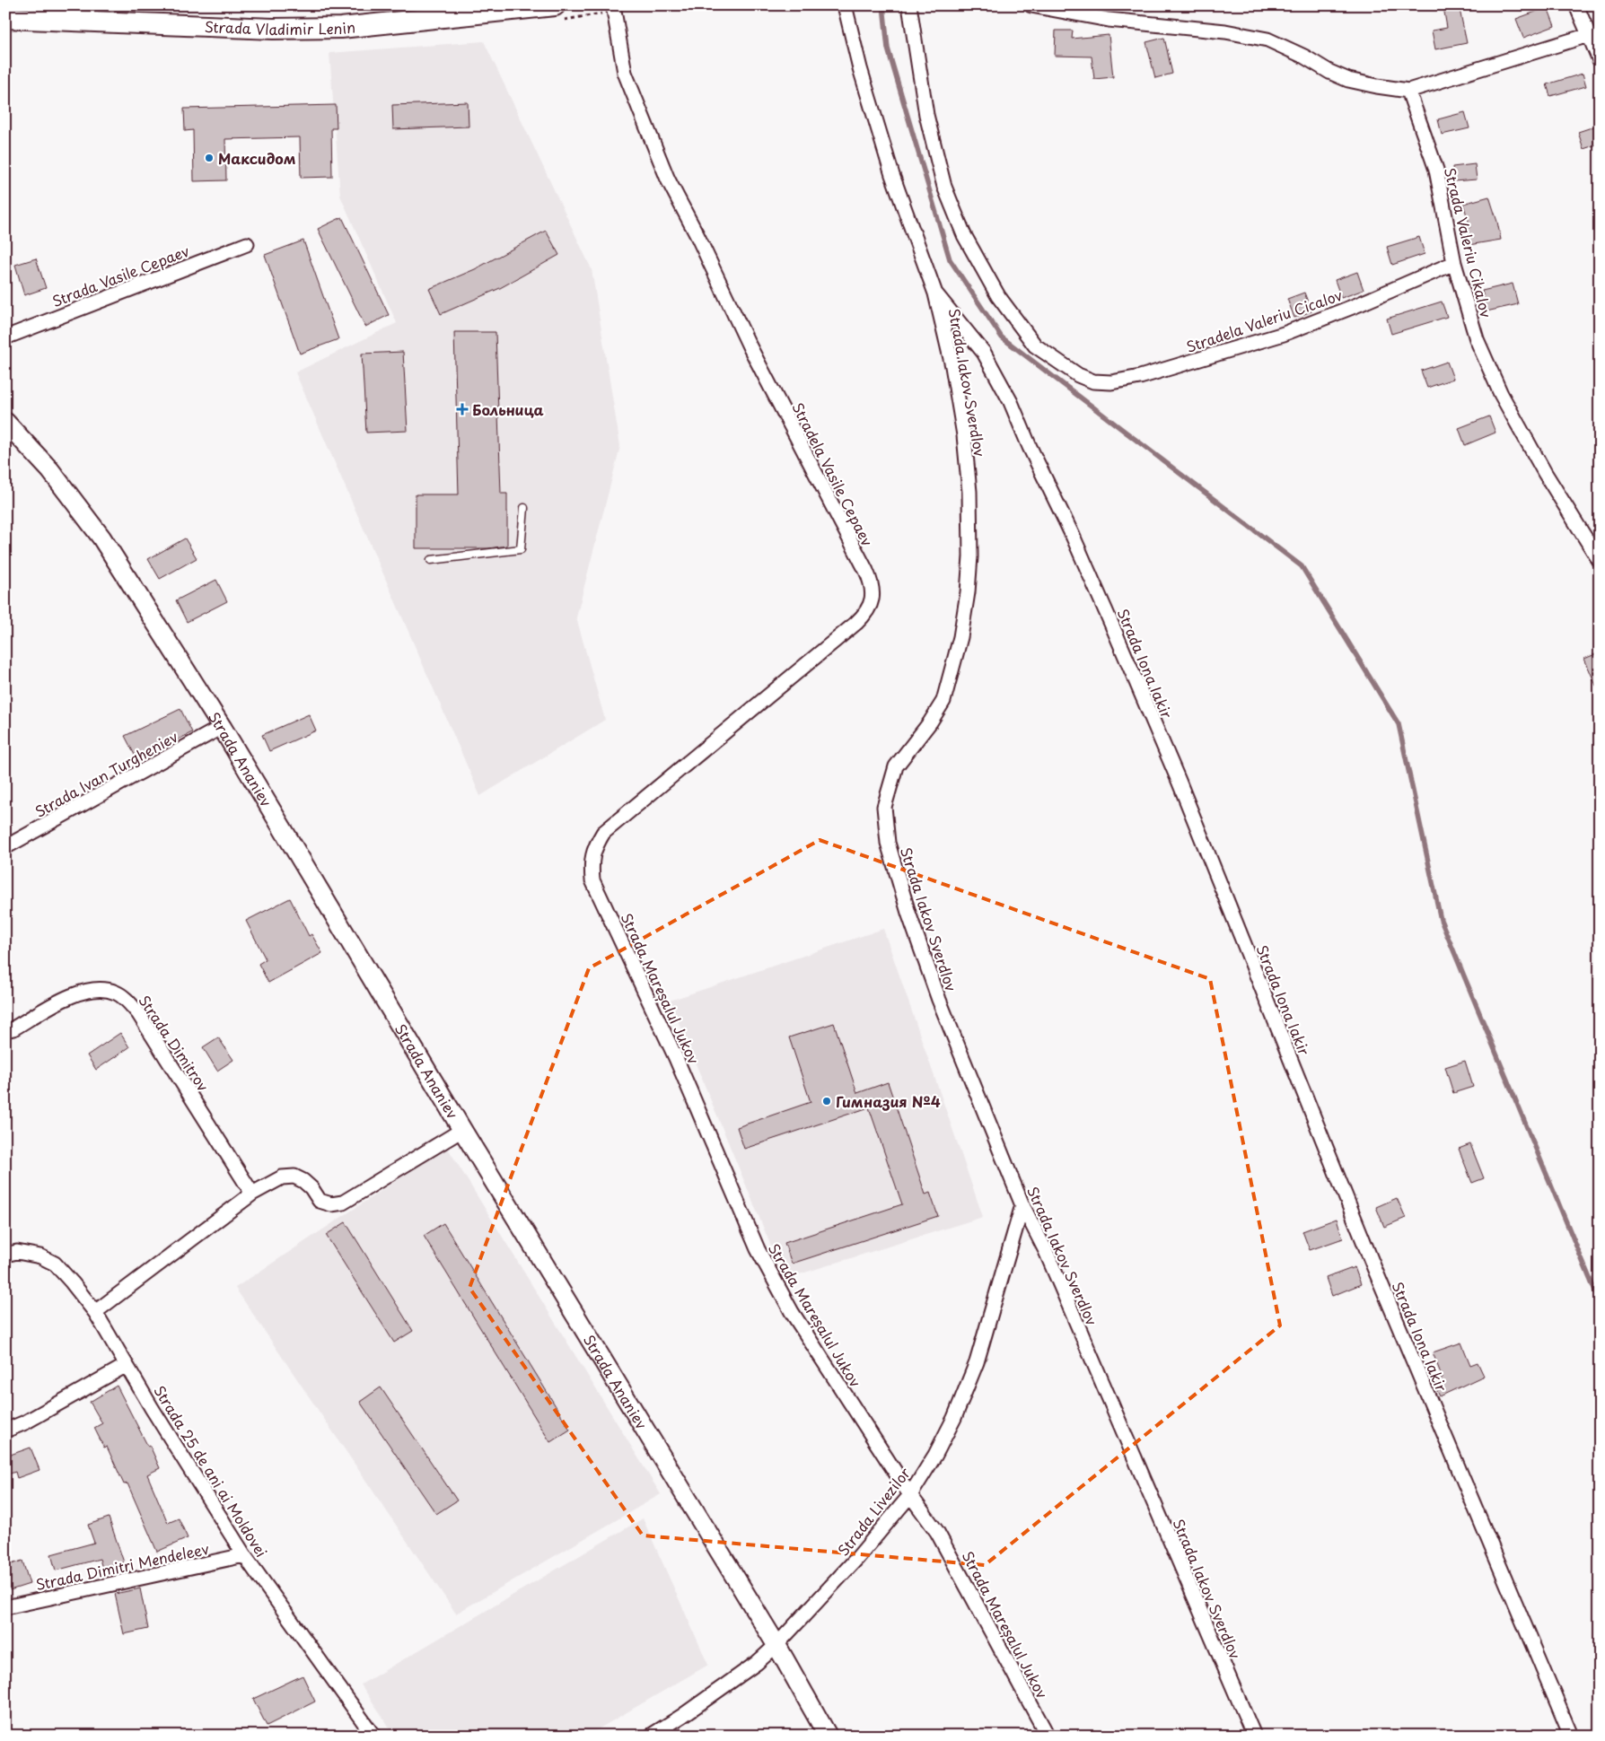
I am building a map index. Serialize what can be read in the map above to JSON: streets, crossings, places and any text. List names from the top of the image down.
{
  "streets": {
    "main road": ["Strada Vladimir Lenin"],
    "street": [
      "Strada Valeriu Cikalov",
      "Strada Vasile Cepaev",
      "Stradela Valeriu Cicalov",
      "Strada Iakov Sverdlov",
      "Stradela Vasile Cepaev",
      "Strada Iona Iakir",
      "Strada Ananiev",
      "Strada Ivan Turgheniev",
      "Strada Mareșalul Jukov",
      "Strada Dimitrov",
      "Strada 25 de ani ai Moldovei",
      "Strada Livezilor",
      "Strada Dimitri Mendeleev"
    ]
  },
  "crossings": [
    ["Strada Valeriu Cikalov", "Stradela Valeriu Cicalov"],
    ["Strada Iakov Sverdlov", "Strada Iona Iakir"],
    ["Strada Iakov Sverdlov", "Strada Livezilor"],
    ["Stradela Vasile Cepaev", "Strada Mareșalul Jukov"],
    ["Strada Ananiev", "Strada Ivan Turgheniev"],
    ["Strada Ananiev", "Strada Livezilor"],
    ["Strada Mareșalul Jukov", "Strada Livezilor"],
    ["Strada 25 de ani ai Moldovei", "Strada Dimitri Mendeleev"]
  ],
  "places": {
    "other": ["Максидом", "Гимназия №4"],
    "health": ["Больница"]
  }
}
